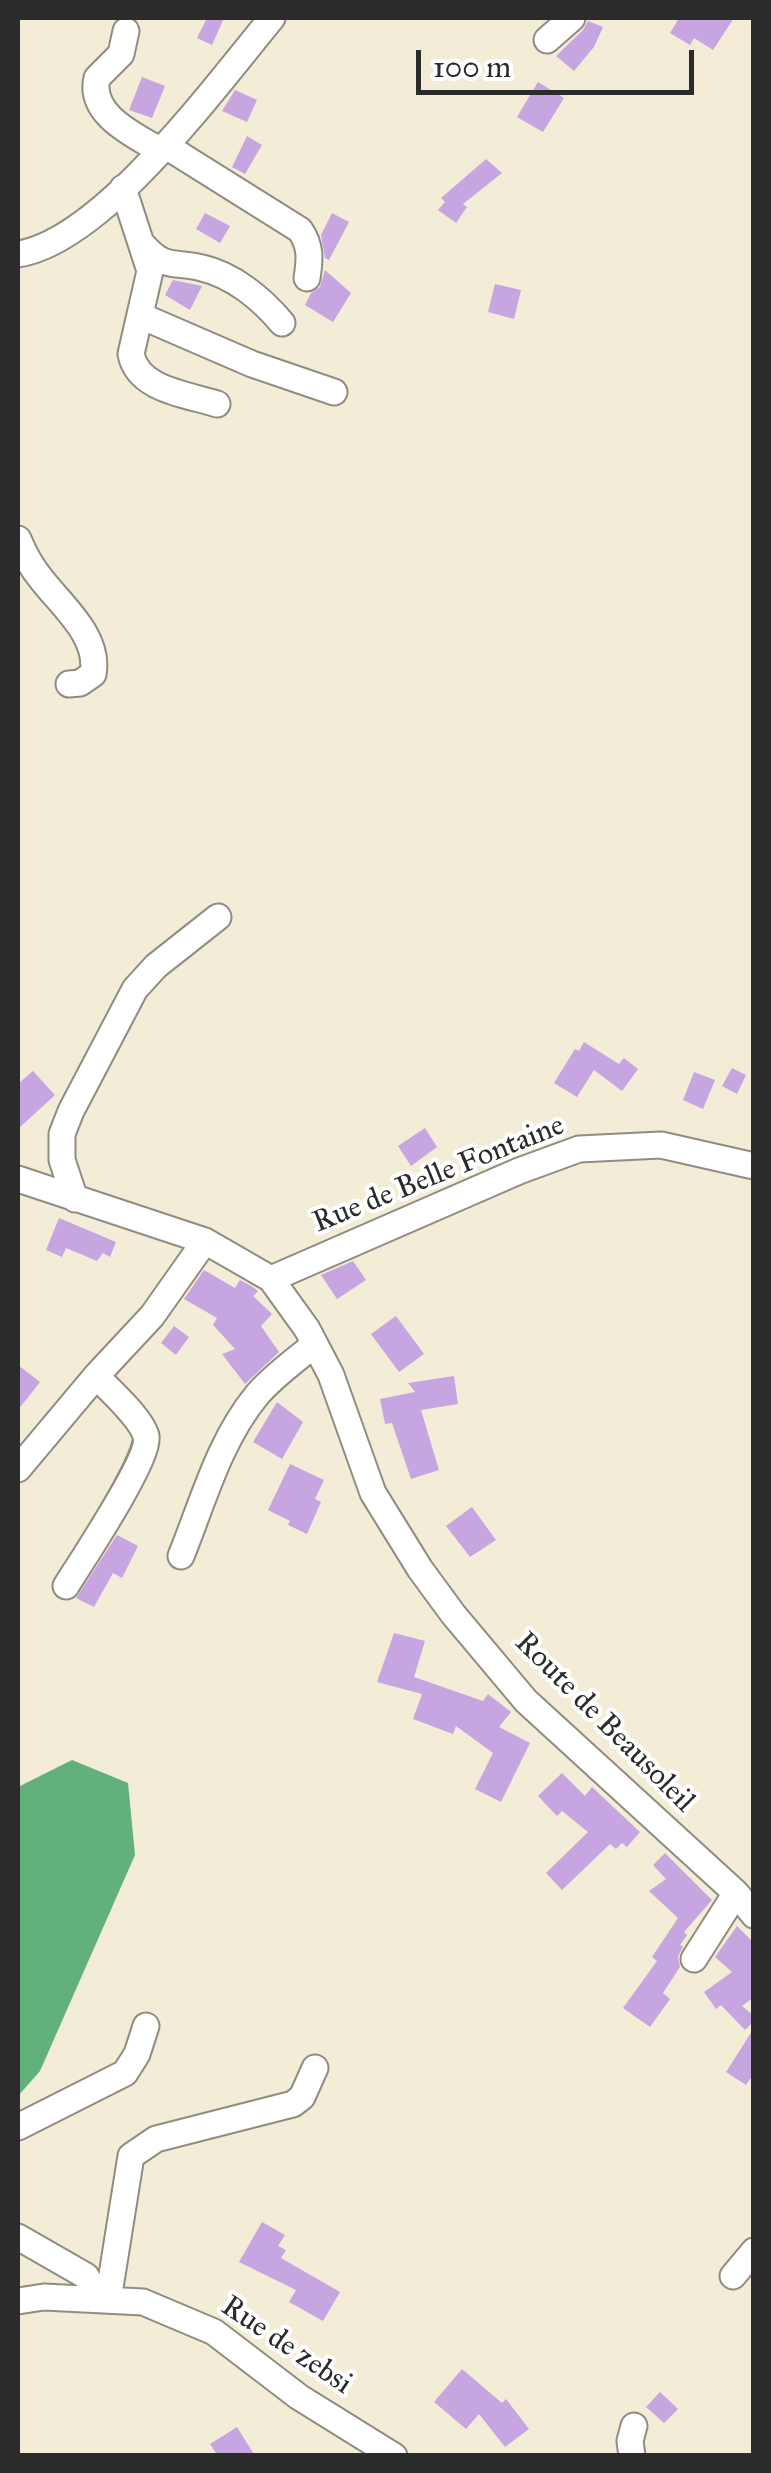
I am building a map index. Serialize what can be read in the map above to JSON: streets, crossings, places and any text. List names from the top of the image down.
{
  "streets": {
    "street": ["Rue de Belle Fontaine", "Route de Beausoleil", "Rue de zebsi"]
  },
  "crossings": [
    ["Rue de Belle Fontaine", "Route de Beausoleil"]
  ],
  "scale_bar": "100 m"
}
